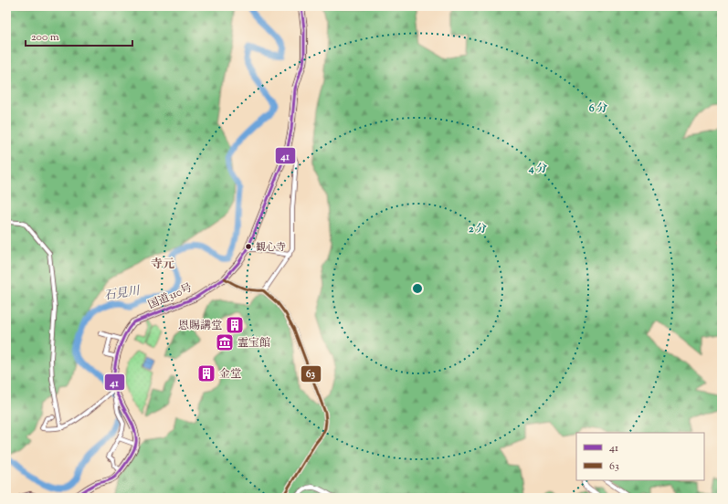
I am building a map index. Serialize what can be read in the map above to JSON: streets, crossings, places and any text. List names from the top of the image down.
{
  "streets": {
    "highway": ["国道310号"]
  },
  "districts": ["寺元"],
  "water": ["石見川"],
  "places": {
    "other": ["観心寺"],
    "building": ["恩賜講堂", "金堂"],
    "museum": ["霊宝館"]
  },
  "lines": ["transit line 41", "transit line 63"],
  "legend": ["41", "63"],
  "scale_bar": "200 m",
  "rings": ["6 分", "4 分", "2 分"]
}
